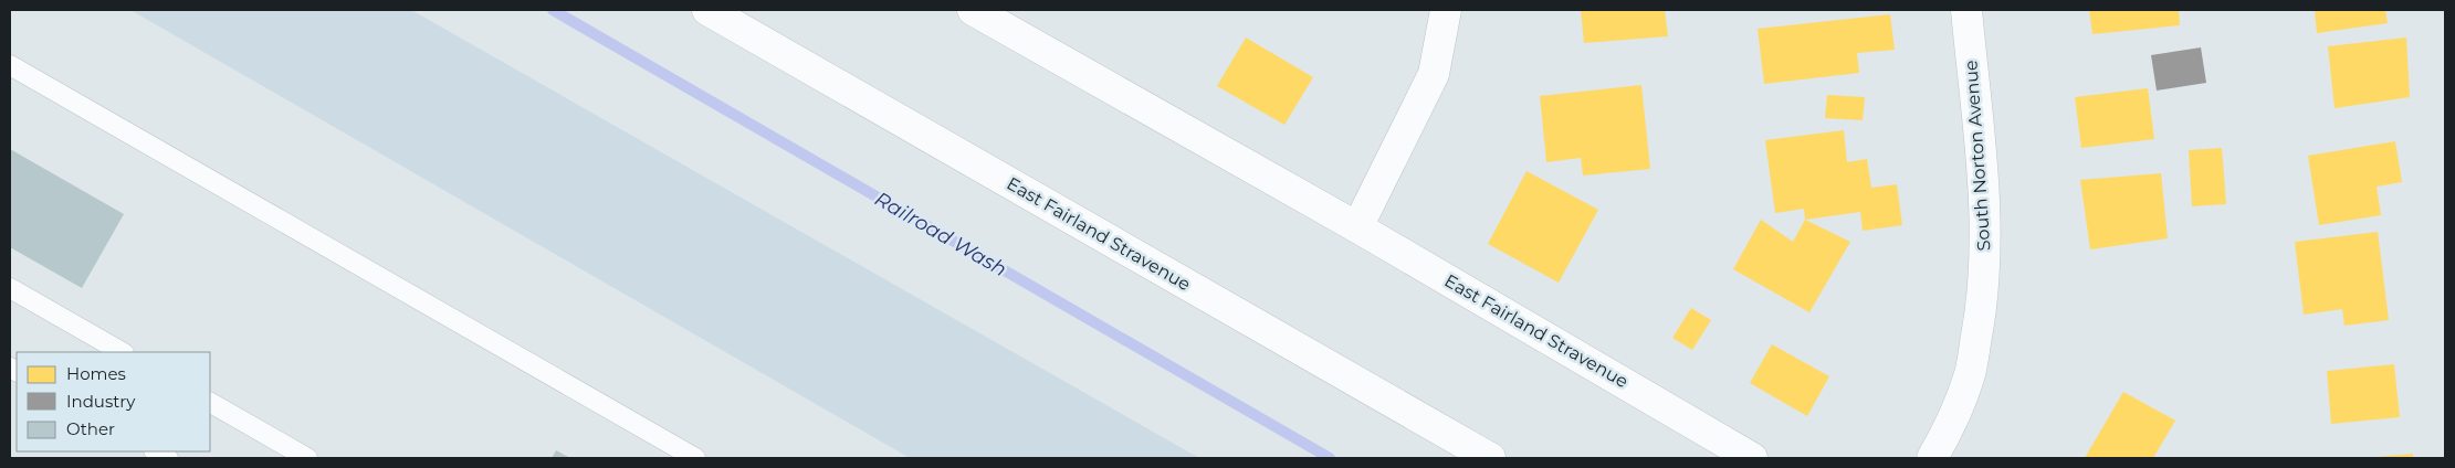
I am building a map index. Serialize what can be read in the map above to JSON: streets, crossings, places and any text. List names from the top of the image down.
{
  "streets": {
    "street": ["South Norton Avenue", "East Fairland Stravenue"]
  },
  "water": ["Railroad Wash"],
  "legend": ["Homes", "Industry", "Other"]
}
